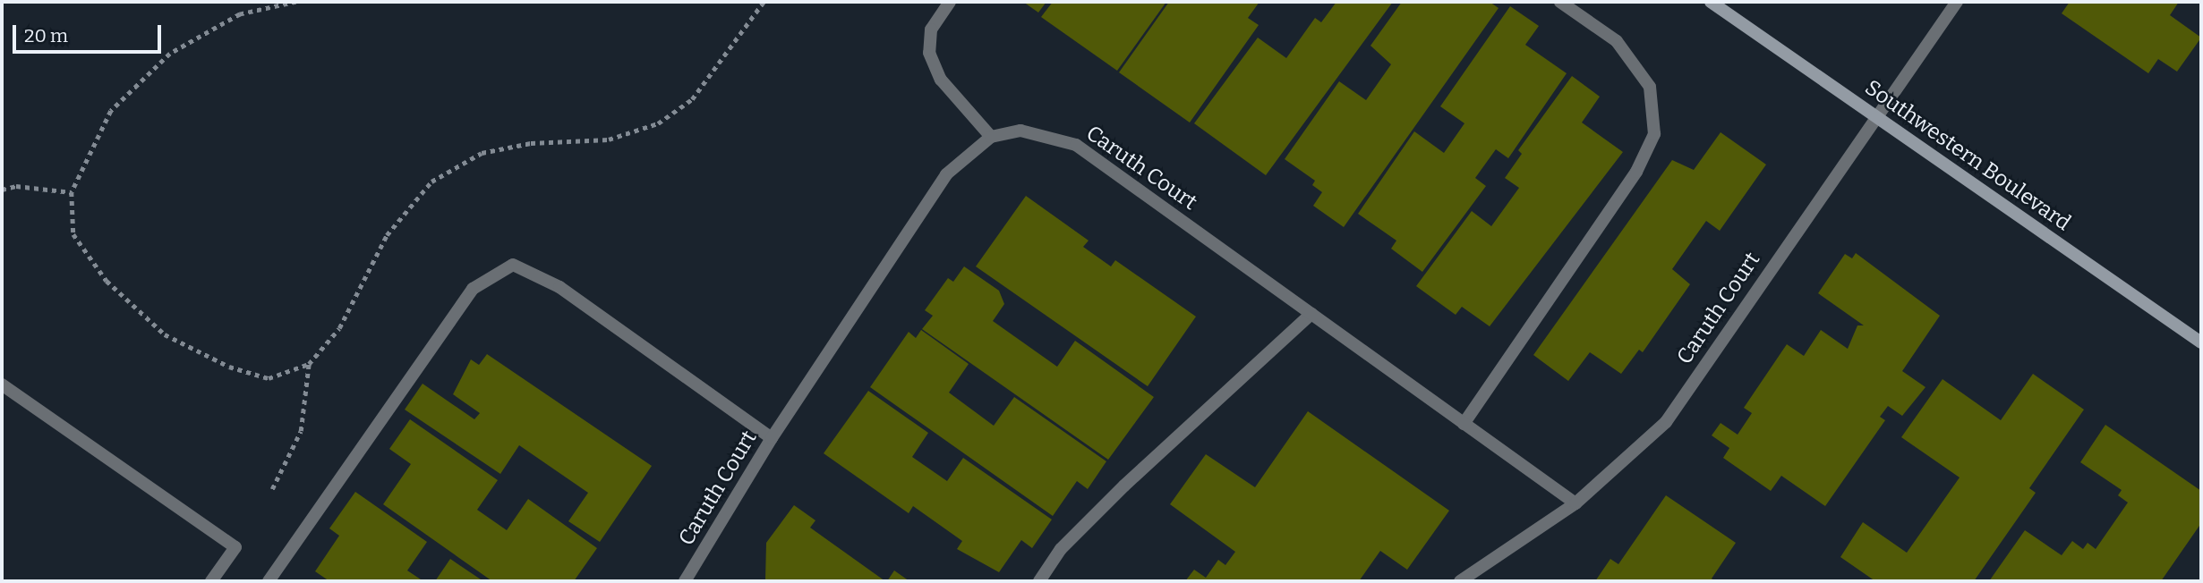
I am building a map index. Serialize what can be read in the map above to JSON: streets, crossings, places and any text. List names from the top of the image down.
{
  "streets": {
    "street": ["Southwestern Boulevard", "Caruth Court"]
  },
  "crossings": [
    ["Southwestern Boulevard", "Caruth Court"]
  ],
  "scale_bar": "20 m"
}
